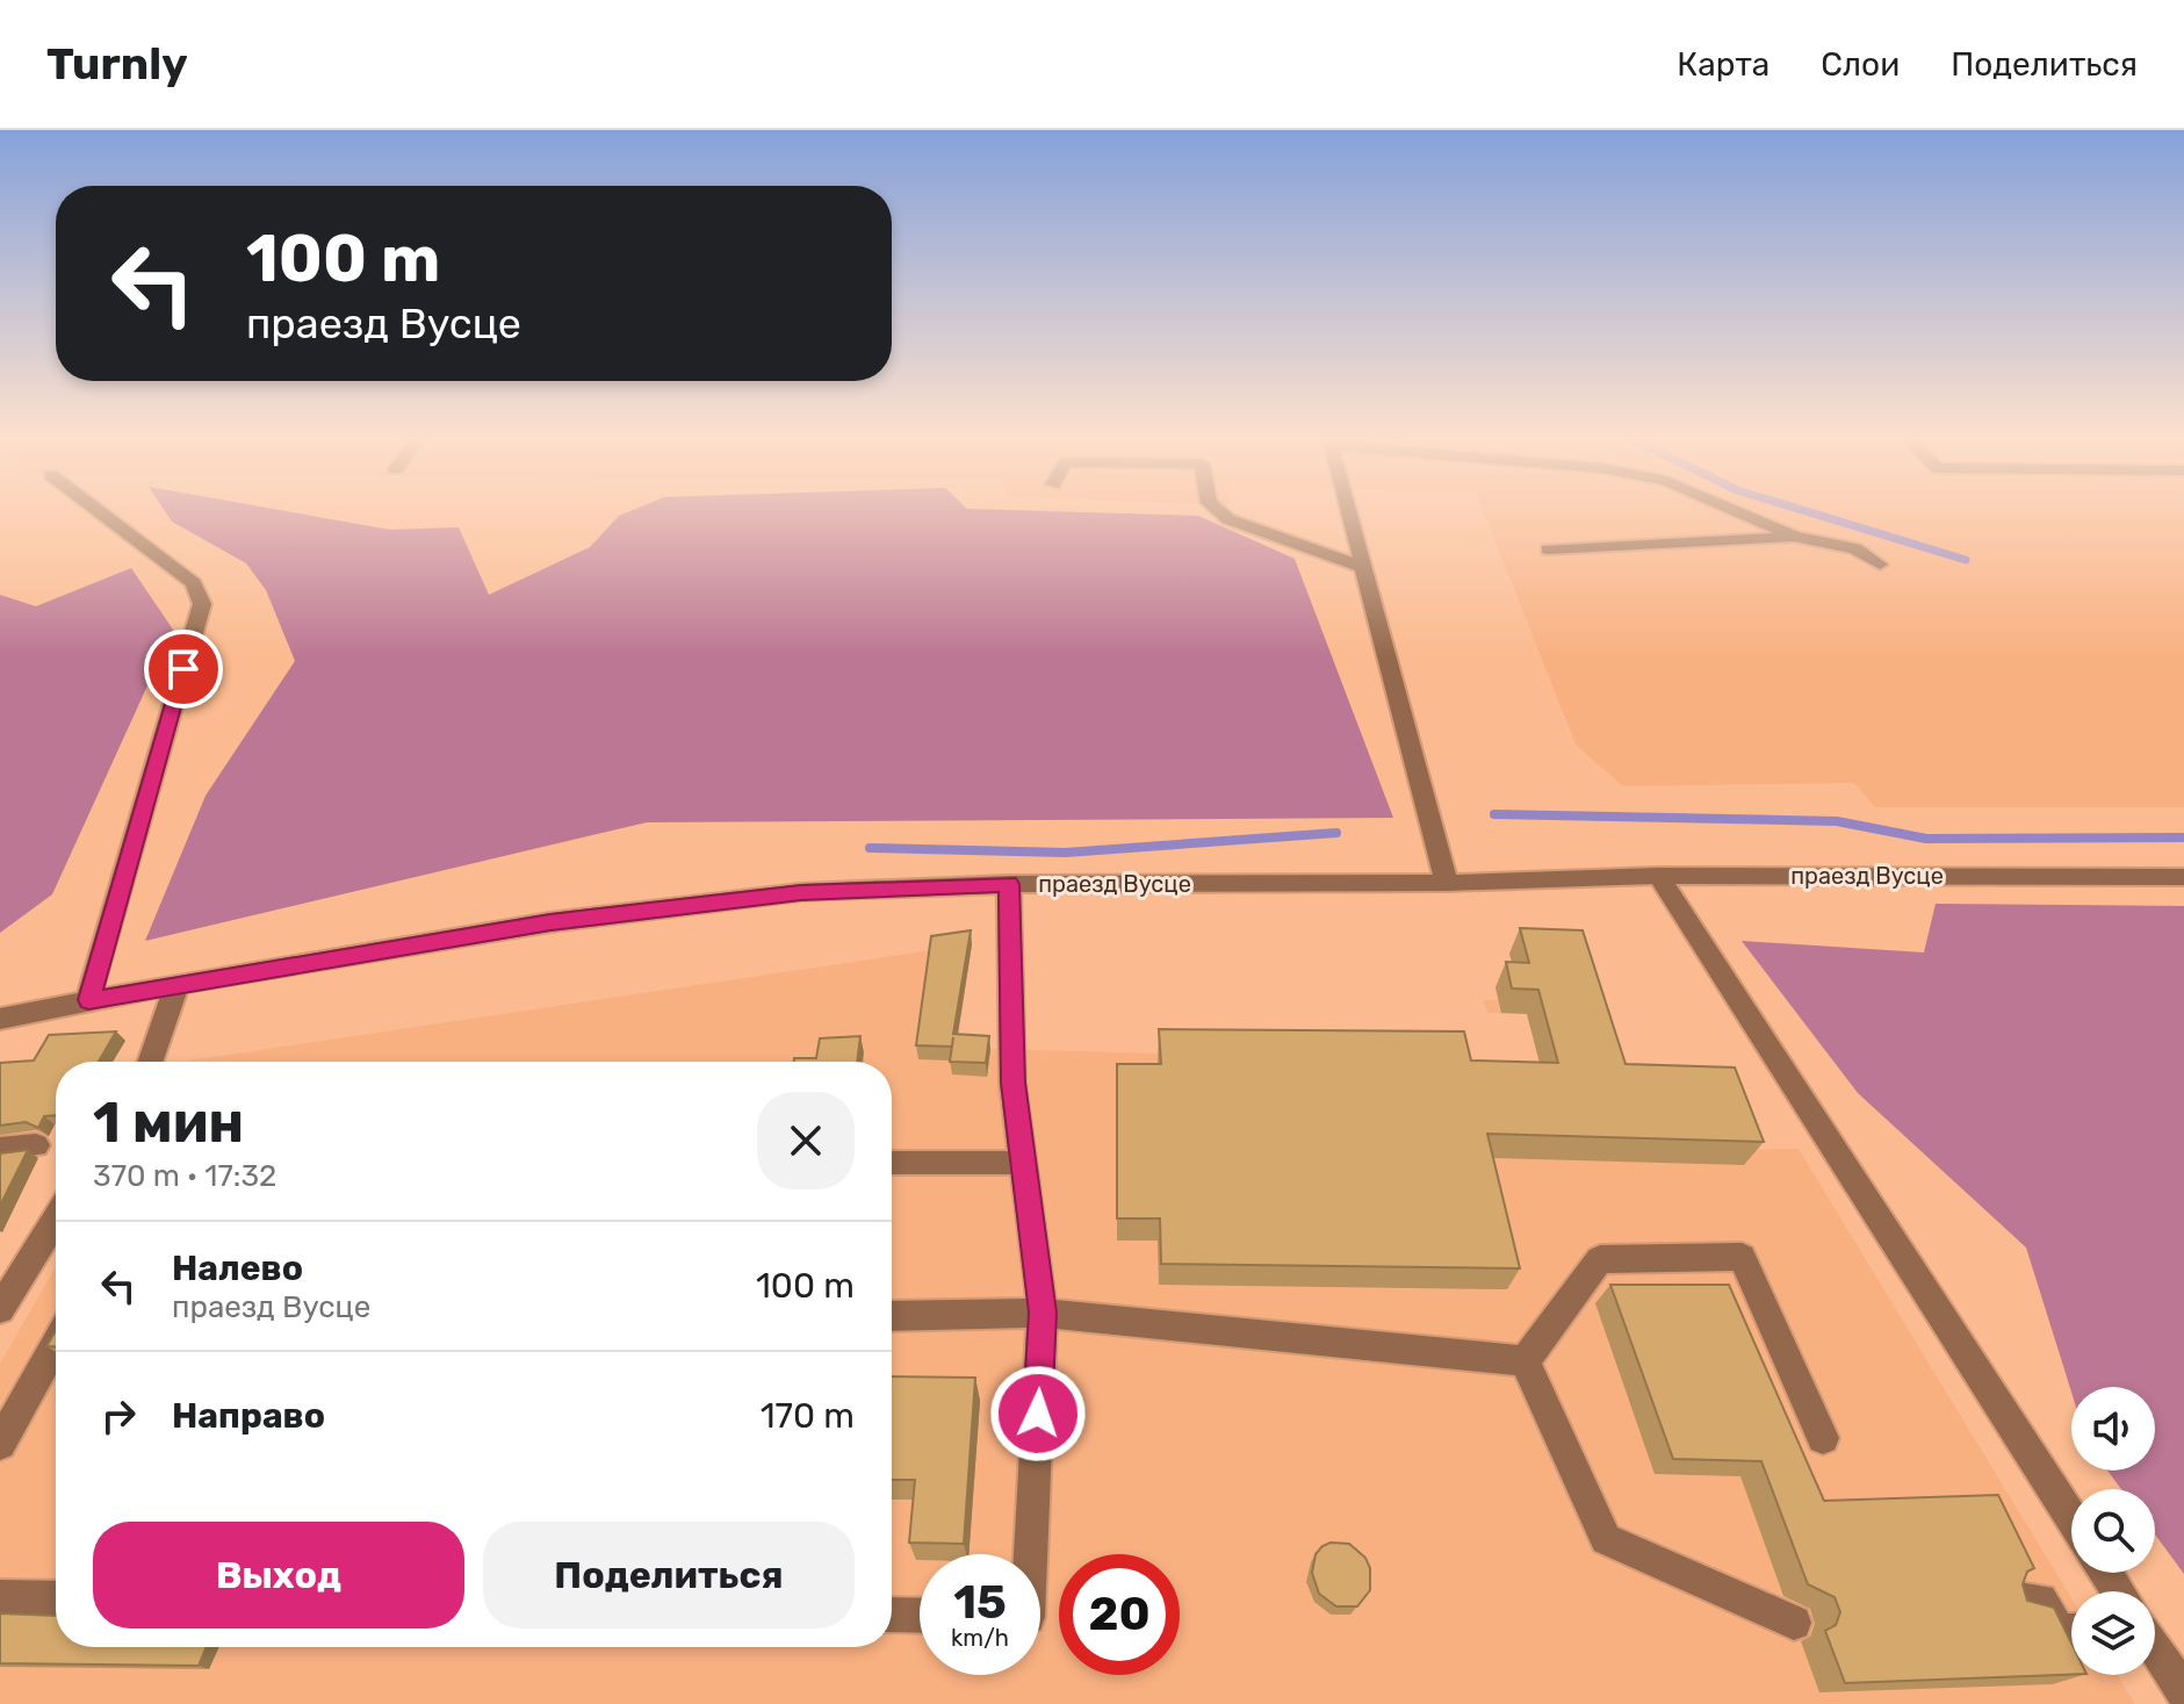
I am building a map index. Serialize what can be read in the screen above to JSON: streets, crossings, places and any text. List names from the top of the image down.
{
  "streets": {
    "street": ["праезд Вусце"]
  },
  "page": {
    "header": "Turnly",
    "nav": ["Карта", "Слои", "Поделиться"],
    "turn": ["100 m", "праезд Вусце"],
    "heading": ["1 мин", "370 m · 17:32"],
    "list": [
      {
        "name": "Налево",
        "note": "праезд Вусце",
        "value": "100 m"
      },
      {
        "name": "Направо",
        "value": "170 m"
      }
    ],
    "buttons": ["Выход", "Поделиться"],
    "speed": "15 km/h",
    "limit": "20"
  }
}
